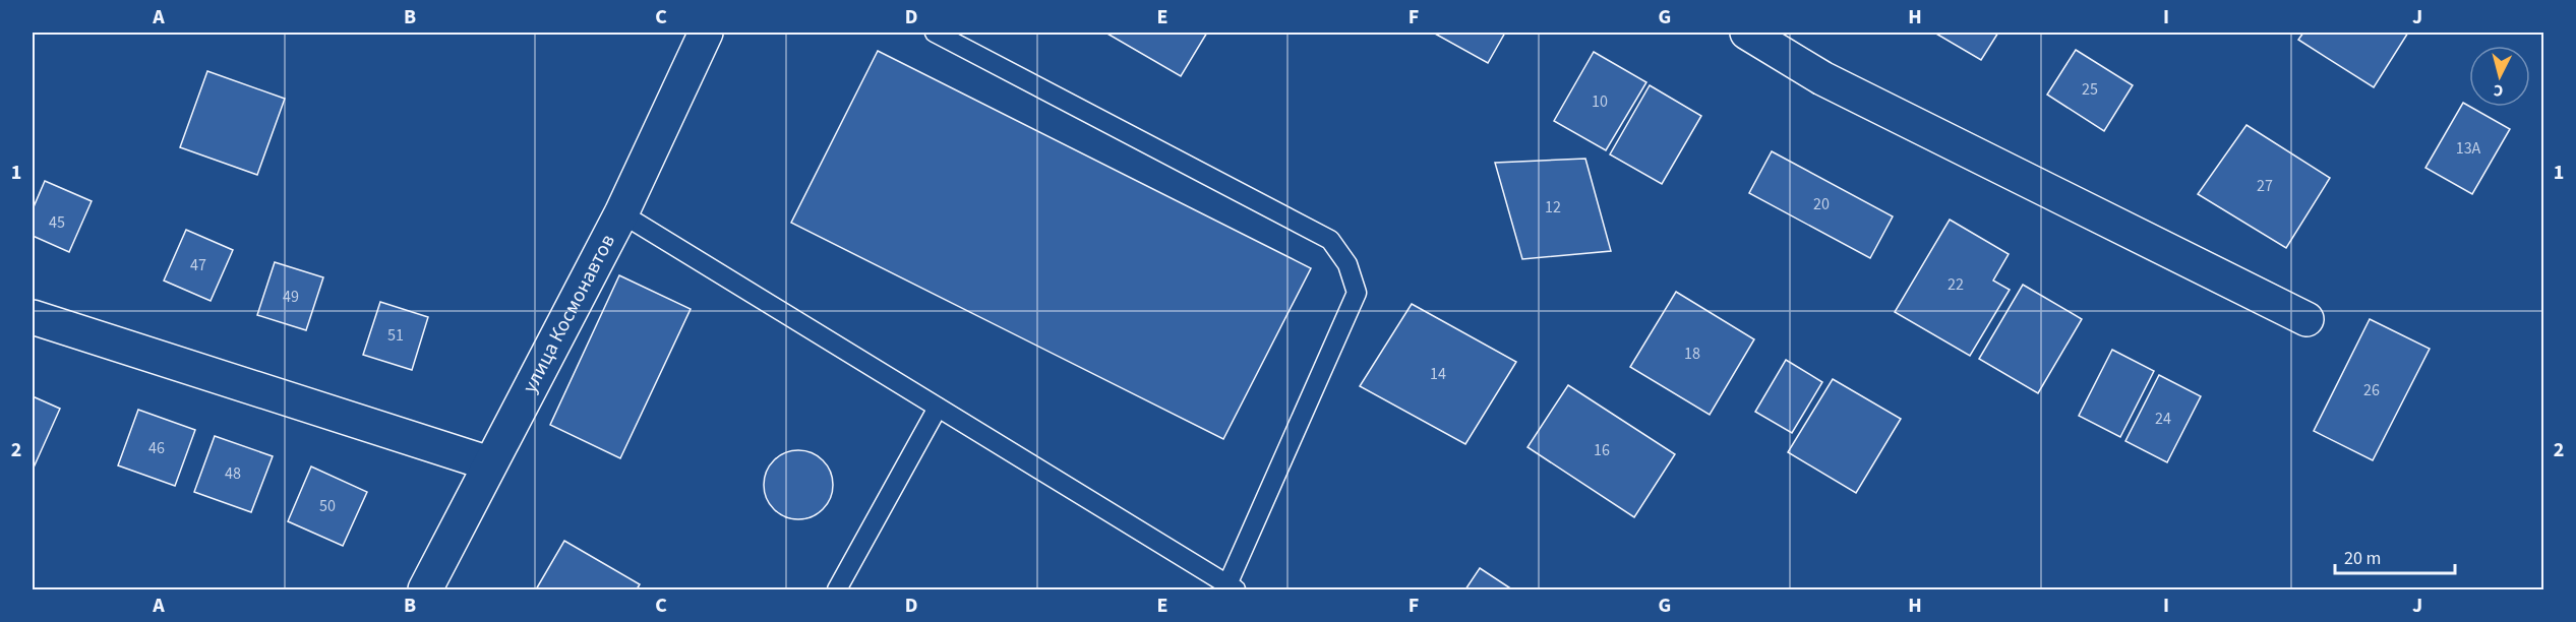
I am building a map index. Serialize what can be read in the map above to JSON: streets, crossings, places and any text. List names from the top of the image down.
{
  "streets": {
    "street": ["улица Космонавтов"]
  },
  "house_numbers": [
    "25",
    "10",
    "13А",
    "27",
    "20",
    "12",
    "45",
    "47",
    "22",
    "49",
    "51",
    "18",
    "14",
    "26",
    "24",
    "46",
    "16",
    "48",
    "50"
  ],
  "scale_bar": "20 m",
  "north": "bottom",
  "grid": {
    "columns": [
      "A",
      "B",
      "C",
      "D",
      "E",
      "F",
      "G",
      "H",
      "I",
      "J"
    ],
    "rows": ["1", "2"]
  }
}
